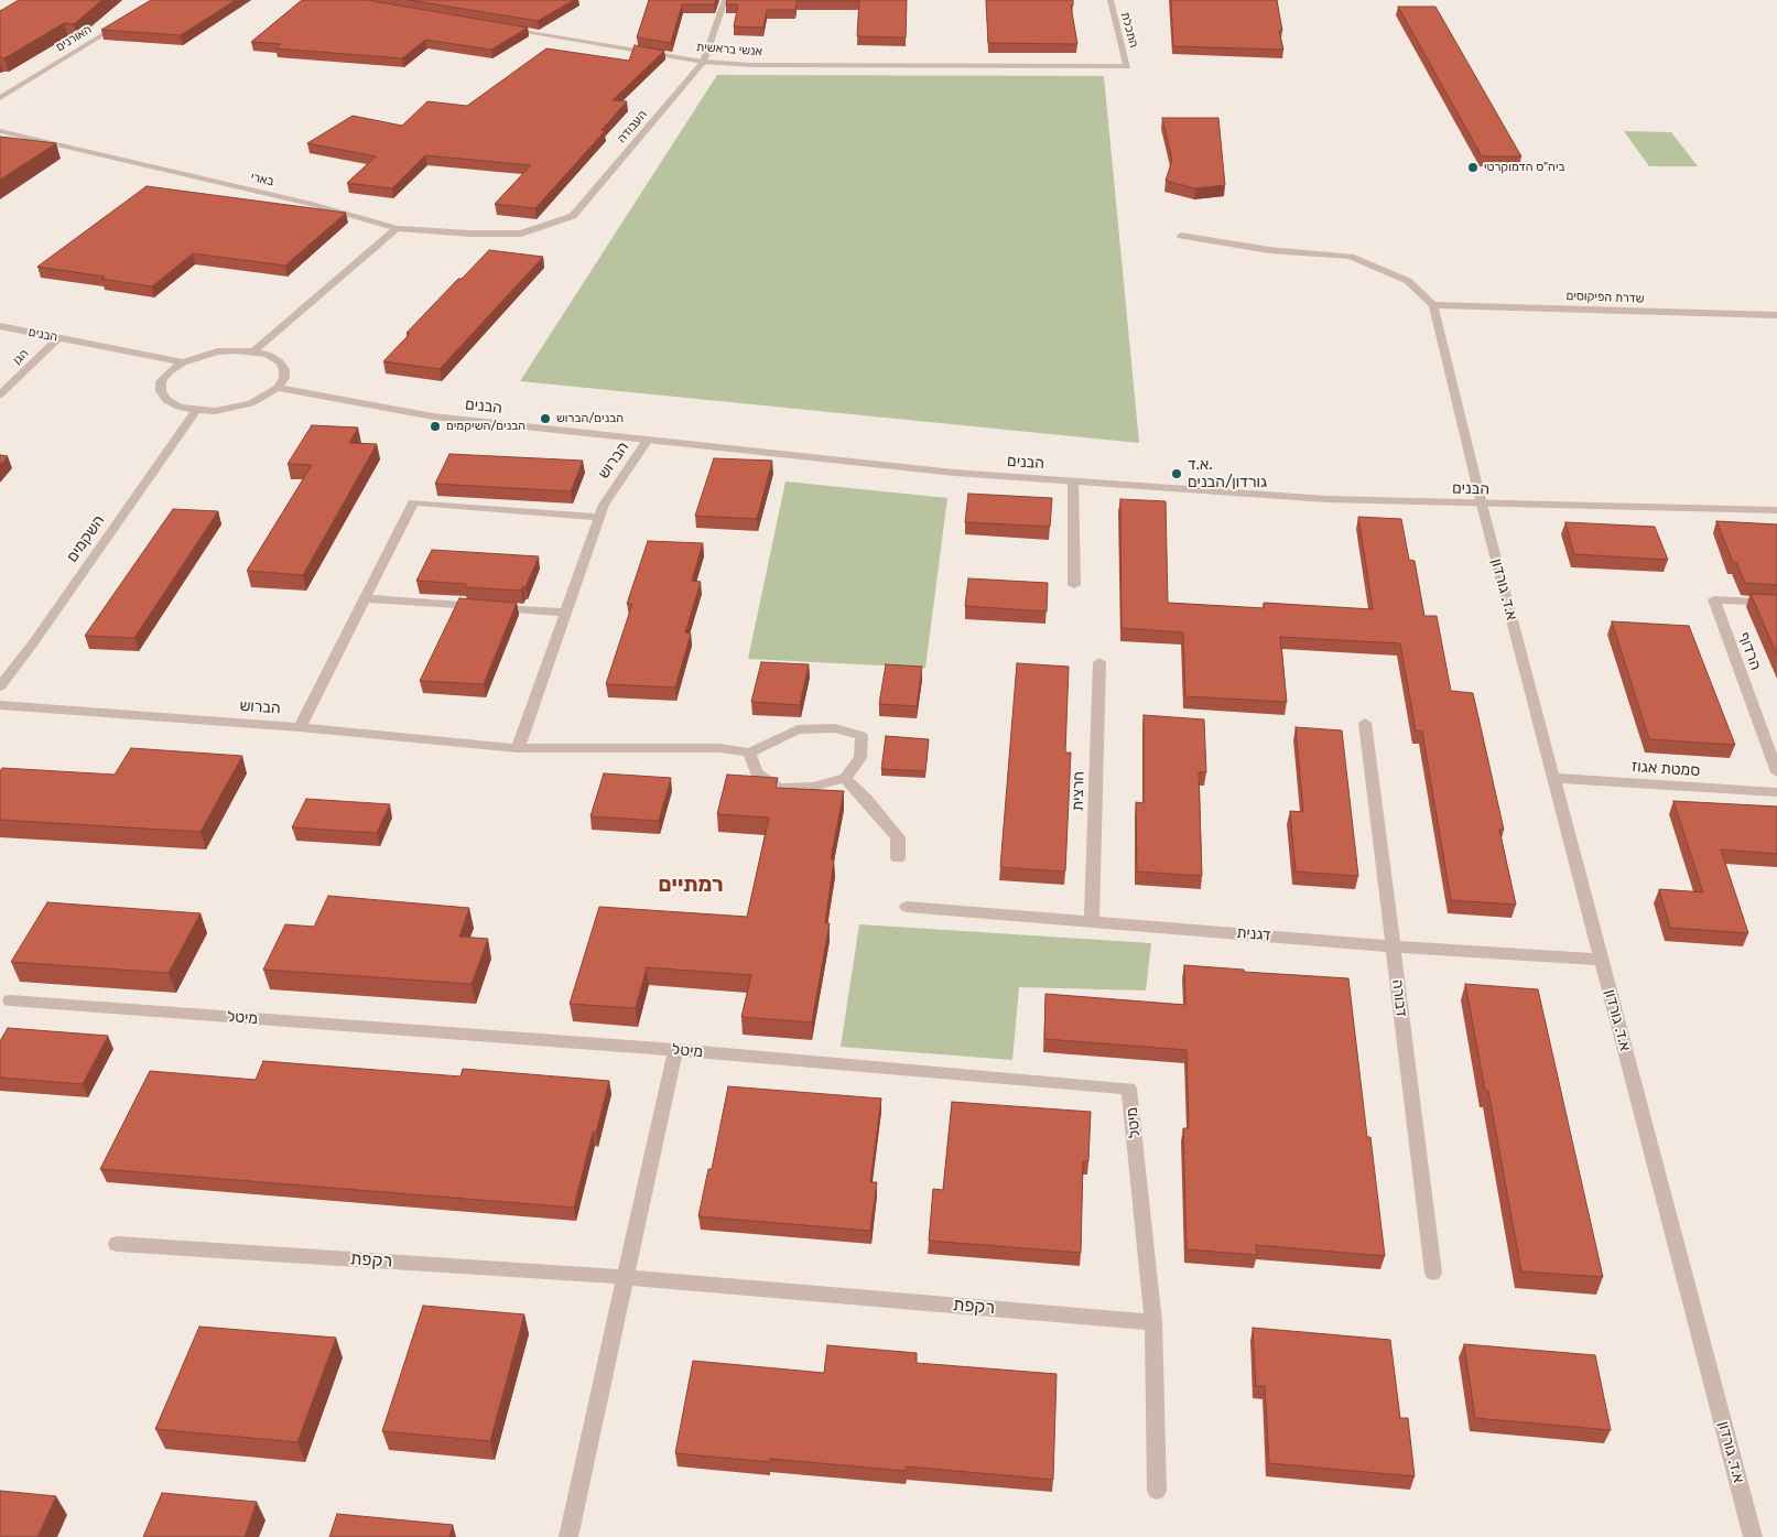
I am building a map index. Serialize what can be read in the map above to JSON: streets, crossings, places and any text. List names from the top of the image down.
{
  "streets": {
    "street": [
      "התכלת",
      "האורנים",
      "אנשי בראשית",
      "העבודה",
      "בארי",
      "שדרת הפיקוסים",
      "הבנים",
      "הגן",
      "הברוש",
      "השקמים",
      "א.ד. גורדון",
      "הרדוף",
      "סמטת אגוז",
      "חרצית",
      "דגנית",
      "דבורה",
      "מיטל",
      "רקפת"
    ]
  },
  "crossings": [
    ["התכלת", "אנשי בראשית"],
    ["אנשי בראשית", "העבודה"],
    ["העבודה", "בארי"],
    ["שדרת הפיקוסים", "א.ד. גורדון"],
    ["הבנים", "הגן"],
    ["הבנים", "הברוש"],
    ["הבנים", "א.ד. גורדון"],
    ["א.ד. גורדון", "סמטת אגוז"],
    ["א.ד. גורדון", "דגנית"],
    ["חרצית", "דגנית"],
    ["דגנית", "דבורה"],
    ["מיטל", "רקפת"]
  ],
  "districts": ["רמתיים"],
  "places": [
    "ביה\"ס הדמוקרטי",
    "הבנים/הברוש",
    "הבנים/השיקמים",
    "א.ד. גורדון/הבנים"
  ]
}
